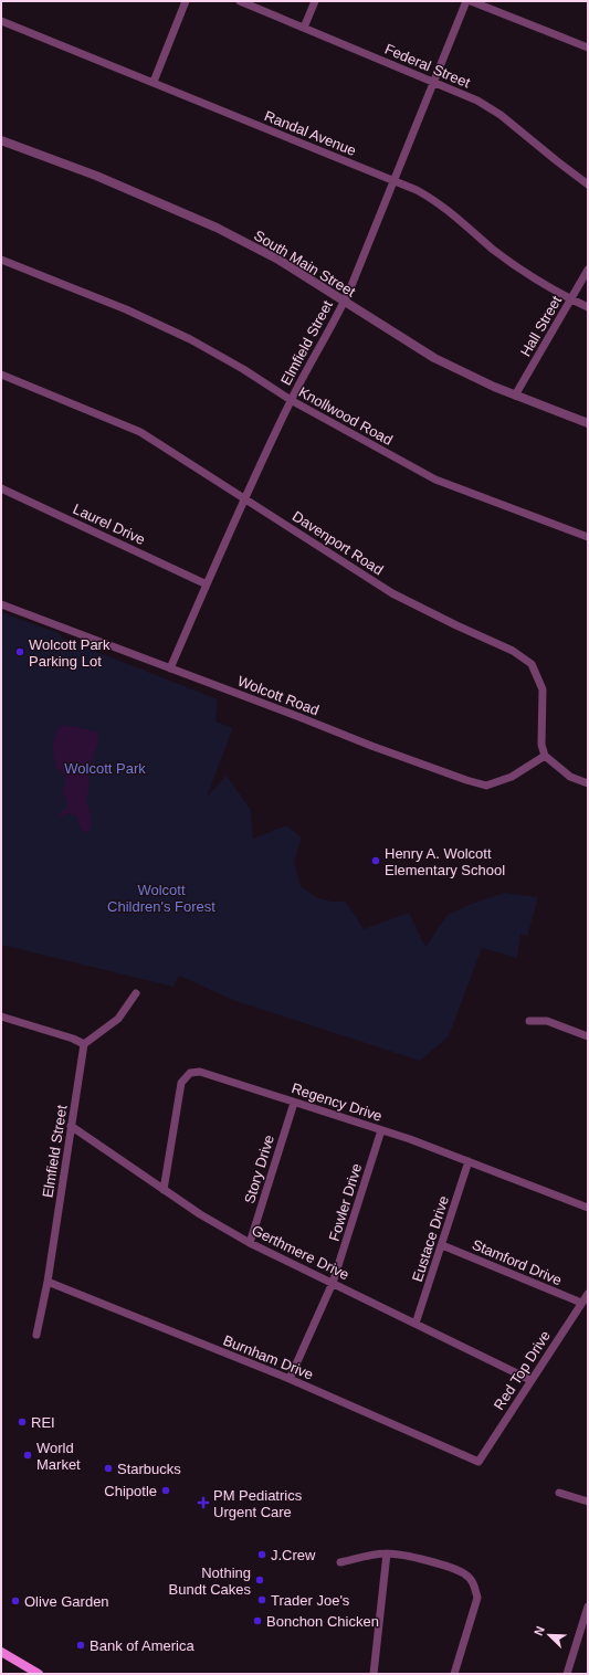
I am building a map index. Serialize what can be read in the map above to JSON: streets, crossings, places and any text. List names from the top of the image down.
{
  "streets": {
    "street": [
      "Federal Street",
      "Randal Avenue",
      "South Main Street",
      "Hall Street",
      "Elmfield Street",
      "Knollwood Road",
      "Laurel Drive",
      "Davenport Road",
      "Wolcott Road",
      "Regency Drive",
      "Story Drive",
      "Fowler Drive",
      "Eustace Drive",
      "Gerthmere Drive",
      "Stamford Drive",
      "Burnham Drive",
      "Red Top Drive"
    ]
  },
  "crossings": [
    ["Federal Street", "Elmfield Street"],
    ["Randal Avenue", "Hall Street"],
    ["Randal Avenue", "Elmfield Street"],
    ["South Main Street", "Hall Street"],
    ["South Main Street", "Elmfield Street"],
    ["Elmfield Street", "Knollwood Road"],
    ["Elmfield Street", "Laurel Drive"],
    ["Elmfield Street", "Davenport Road"],
    ["Elmfield Street", "Wolcott Road"],
    ["Elmfield Street", "Gerthmere Drive"],
    ["Elmfield Street", "Burnham Drive"],
    ["Davenport Road", "Wolcott Road"],
    ["Regency Drive", "Story Drive"],
    ["Regency Drive", "Fowler Drive"],
    ["Regency Drive", "Eustace Drive"],
    ["Regency Drive", "Gerthmere Drive"],
    ["Story Drive", "Gerthmere Drive"],
    ["Fowler Drive", "Gerthmere Drive"],
    ["Fowler Drive", "Burnham Drive"],
    ["Eustace Drive", "Gerthmere Drive"],
    ["Eustace Drive", "Stamford Drive"],
    ["Gerthmere Drive", "Red Top Drive"],
    ["Stamford Drive", "Red Top Drive"],
    ["Burnham Drive", "Red Top Drive"]
  ],
  "parks": ["Wolcott Park", "Wolcott Children's Forest"],
  "places": {
    "other": [
      "Wolcott Park Parking Lot",
      "Henry A. Wolcott Elementary School",
      "REI",
      "World Market",
      "Starbucks",
      "Chipotle",
      "J.Crew",
      "Nothing Bundt Cakes",
      "Trader Joe's",
      "Olive Garden",
      "Bonchon Chicken",
      "Bank of America"
    ],
    "health": ["PM Pediatrics Urgent Care"]
  },
  "north": "top left"
}
